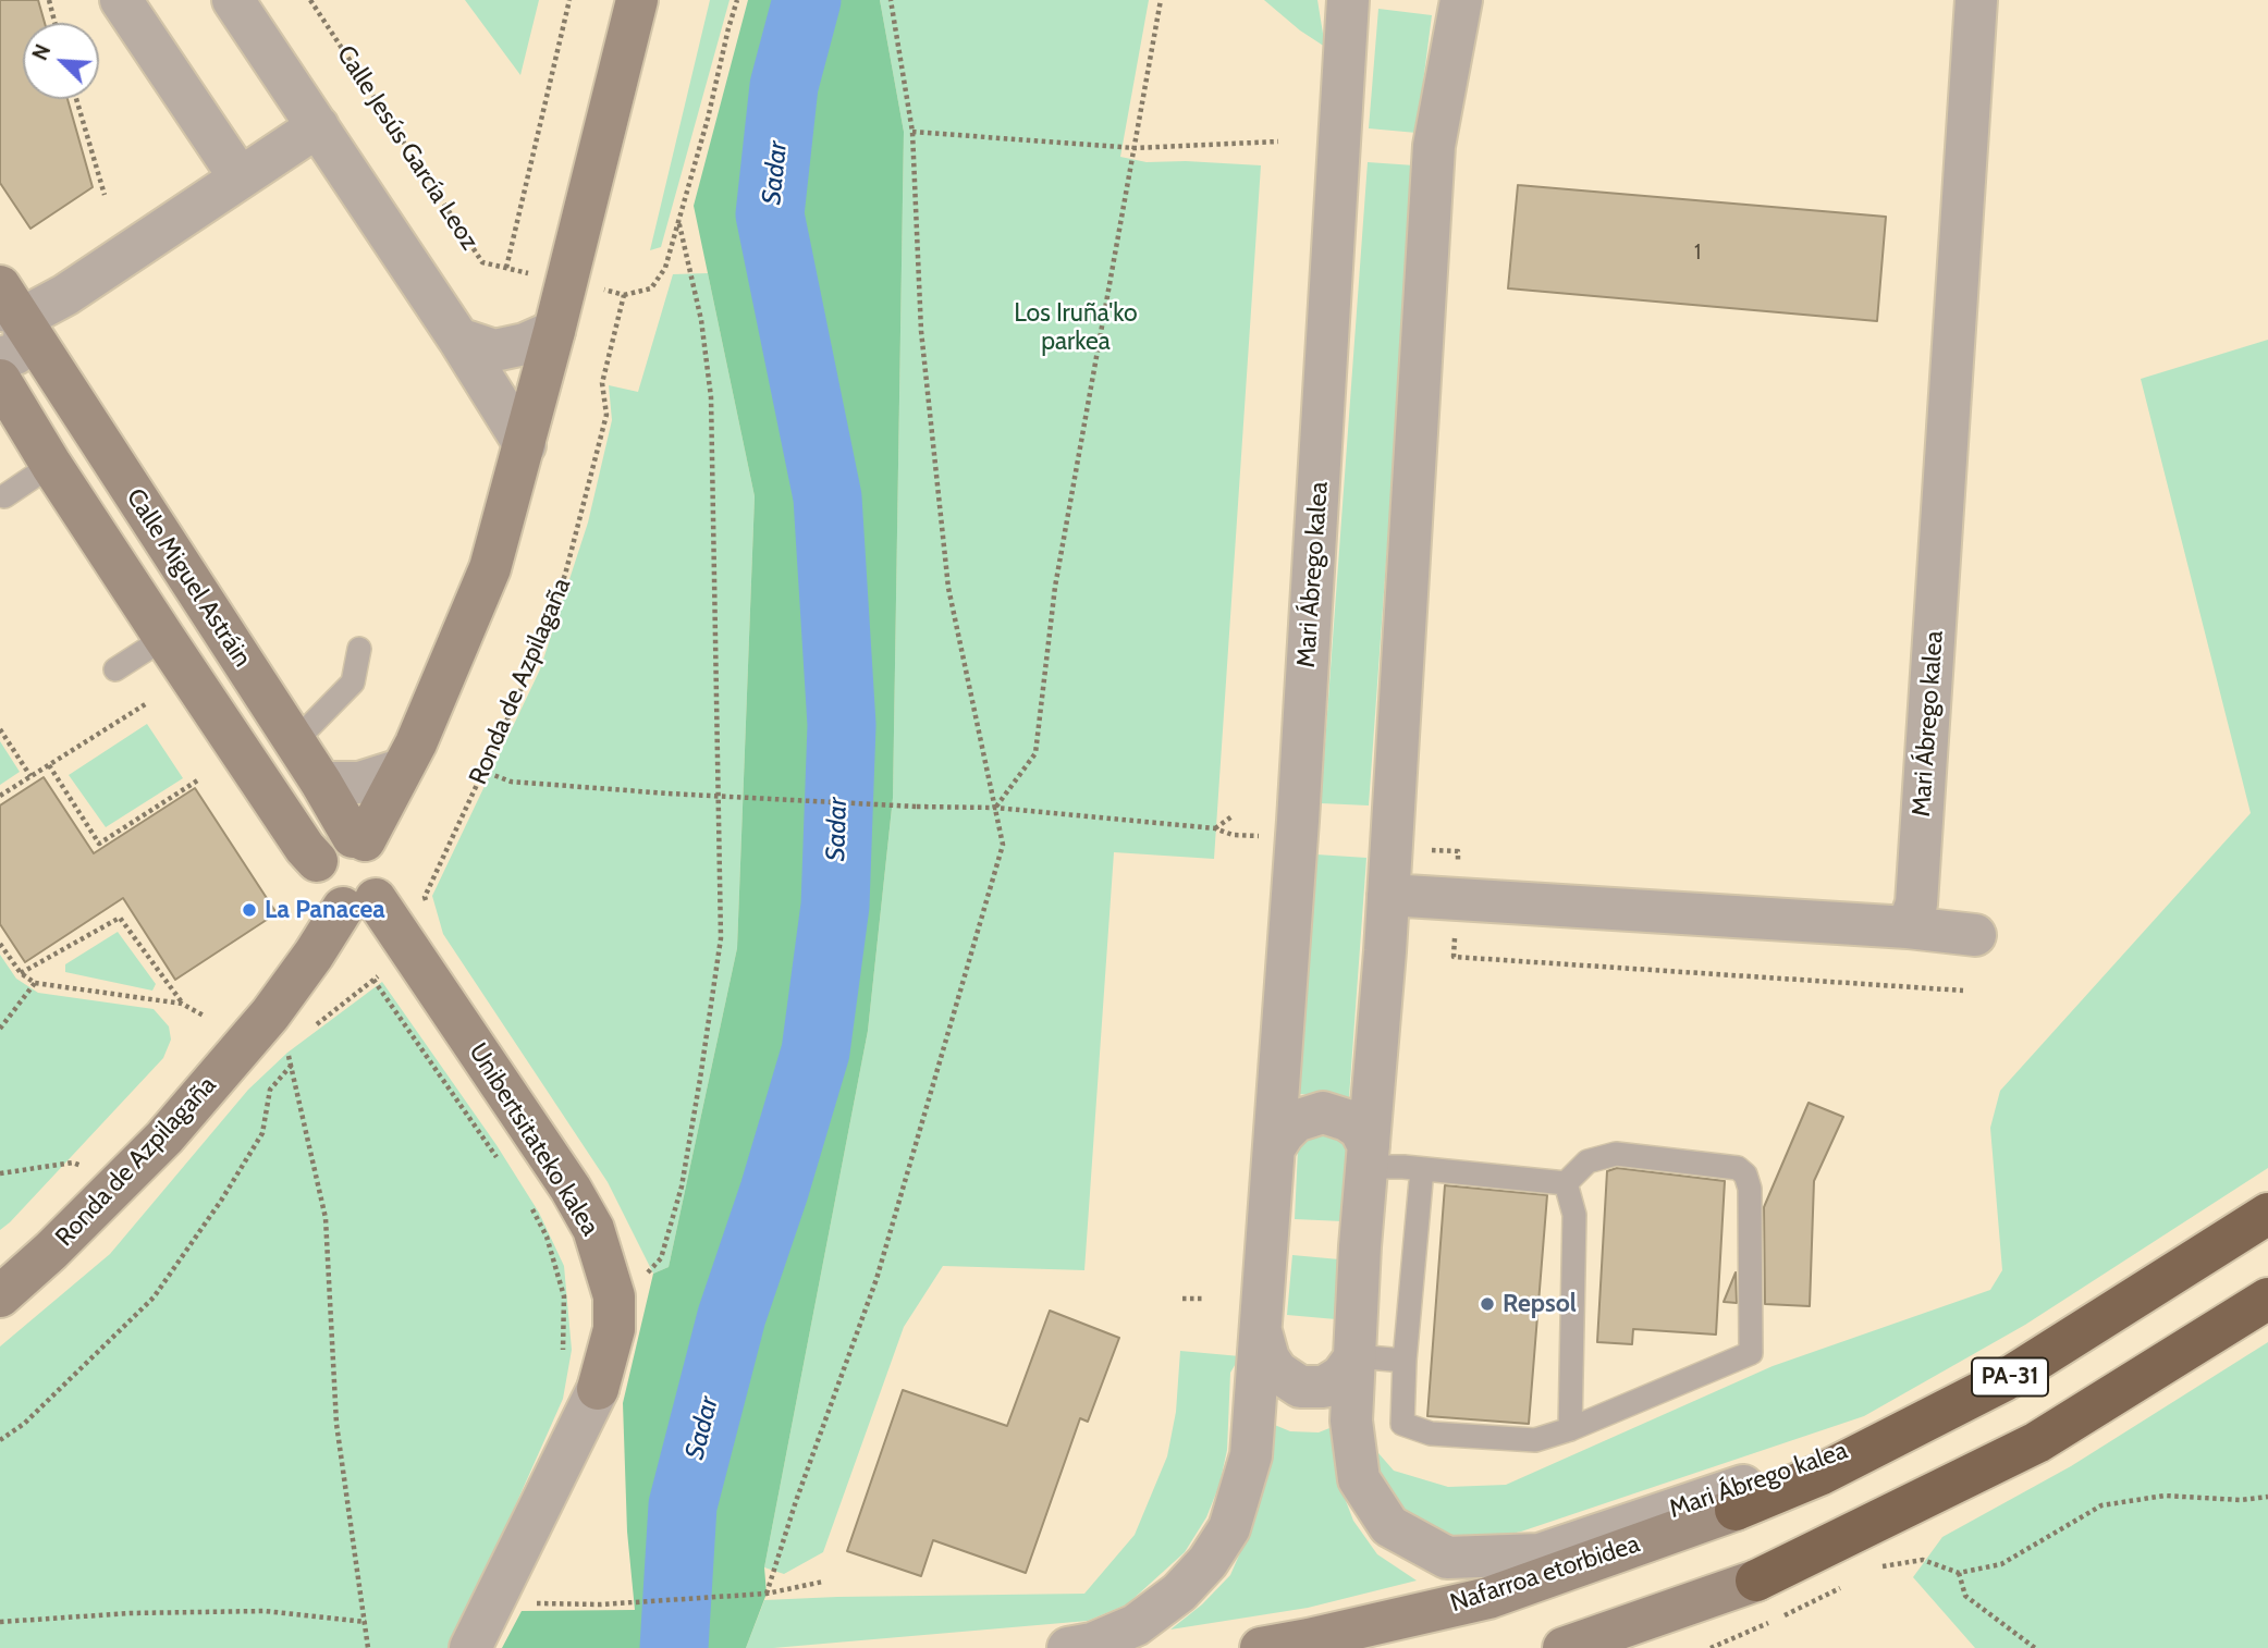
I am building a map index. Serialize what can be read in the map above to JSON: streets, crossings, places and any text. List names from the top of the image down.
{
  "streets": {
    "highway": ["PA-31"],
    "street": [
      "Mari Ábrego kalea",
      "Calle Miguel Astráin",
      "Ronda de Azpilagaña",
      "Unibertsitateko kalea",
      "Nafarroa etorbidea"
    ],
    "path": ["Calle Jesús García Leoz"]
  },
  "crossings": [
    ["Mari Ábrego kalea", "PA-31"],
    ["Calle Miguel Astráin", "Ronda de Azpilagaña"],
    ["Calle Miguel Astráin", "Unibertsitateko kalea"],
    ["Ronda de Azpilagaña", "Unibertsitateko kalea"],
    ["PA-31", "Nafarroa etorbidea"]
  ],
  "water": ["Sadar"],
  "parks": ["Los Iruña'ko parkea"],
  "places": ["La Panacea", "Repsol"],
  "house_numbers": ["1"],
  "north": "top left"
}
